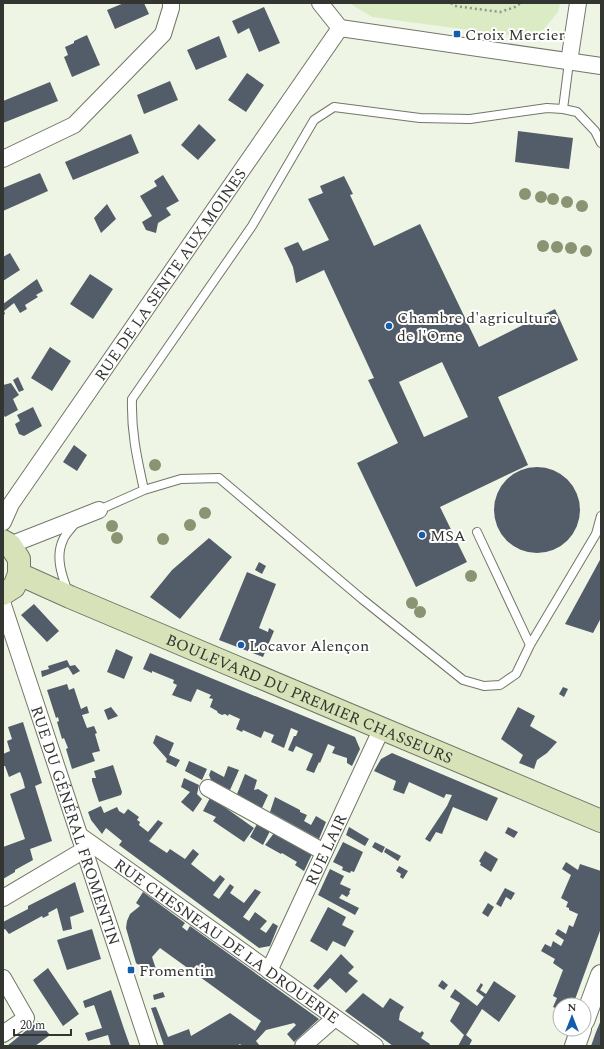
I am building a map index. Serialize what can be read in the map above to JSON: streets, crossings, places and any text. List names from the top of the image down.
{
  "streets": {
    "main road": ["BOULEVARD DU PREMIER CHASSEURS"],
    "street": [
      "RUE DE LA SENTE AUX MOINES",
      "RUE DU GÉNÉRAL FROMENTIN",
      "RUE LAIR",
      "RUE CHESNEAU DE LA DROUERIE"
    ]
  },
  "crossings": [
    ["BOULEVARD DU PREMIER CHASSEURS", "RUE LAIR"],
    ["RUE DU GÉNÉRAL FROMENTIN", "RUE CHESNEAU DE LA DROUERIE"],
    ["RUE LAIR", "RUE CHESNEAU DE LA DROUERIE"]
  ],
  "places": {
    "transit": ["Croix Mercier", "Fromentin"],
    "other": ["Chambre d'agriculture de l'Orne", "MSA", "Locavor Alençon"]
  },
  "scale_bar": "20 m",
  "north": "top"
}
